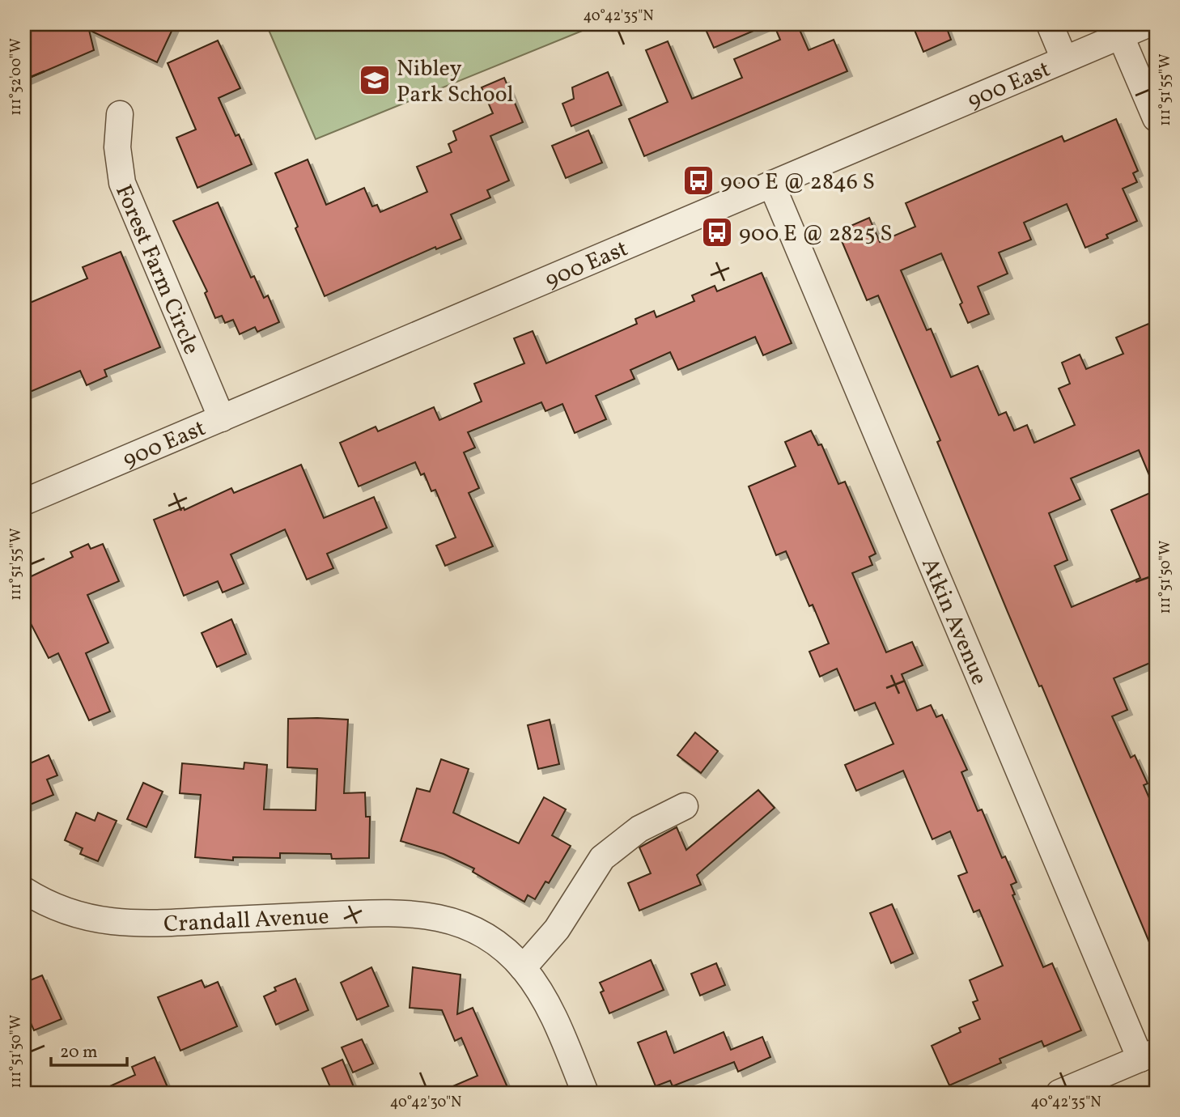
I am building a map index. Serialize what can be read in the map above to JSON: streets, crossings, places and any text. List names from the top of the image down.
{
  "streets": {
    "street": [
      "900 East",
      "Forest Farm Circle",
      "Atkin Avenue",
      "Crandall Avenue"
    ]
  },
  "crossings": [
    ["900 East", "Forest Farm Circle"],
    ["900 East", "Atkin Avenue"]
  ],
  "places": {
    "school or university": ["Nibley Park School"],
    "bus stop": ["900 E @ 2846 S", "900 E @ 2825 S"]
  },
  "scale_bar": "20 m",
  "coordinates": [
    "40°42'35\"N",
    "111°52'00\"W",
    "111°51'55\"W",
    "111°51'50\"W",
    "40°42'30\"N"
  ]
}
